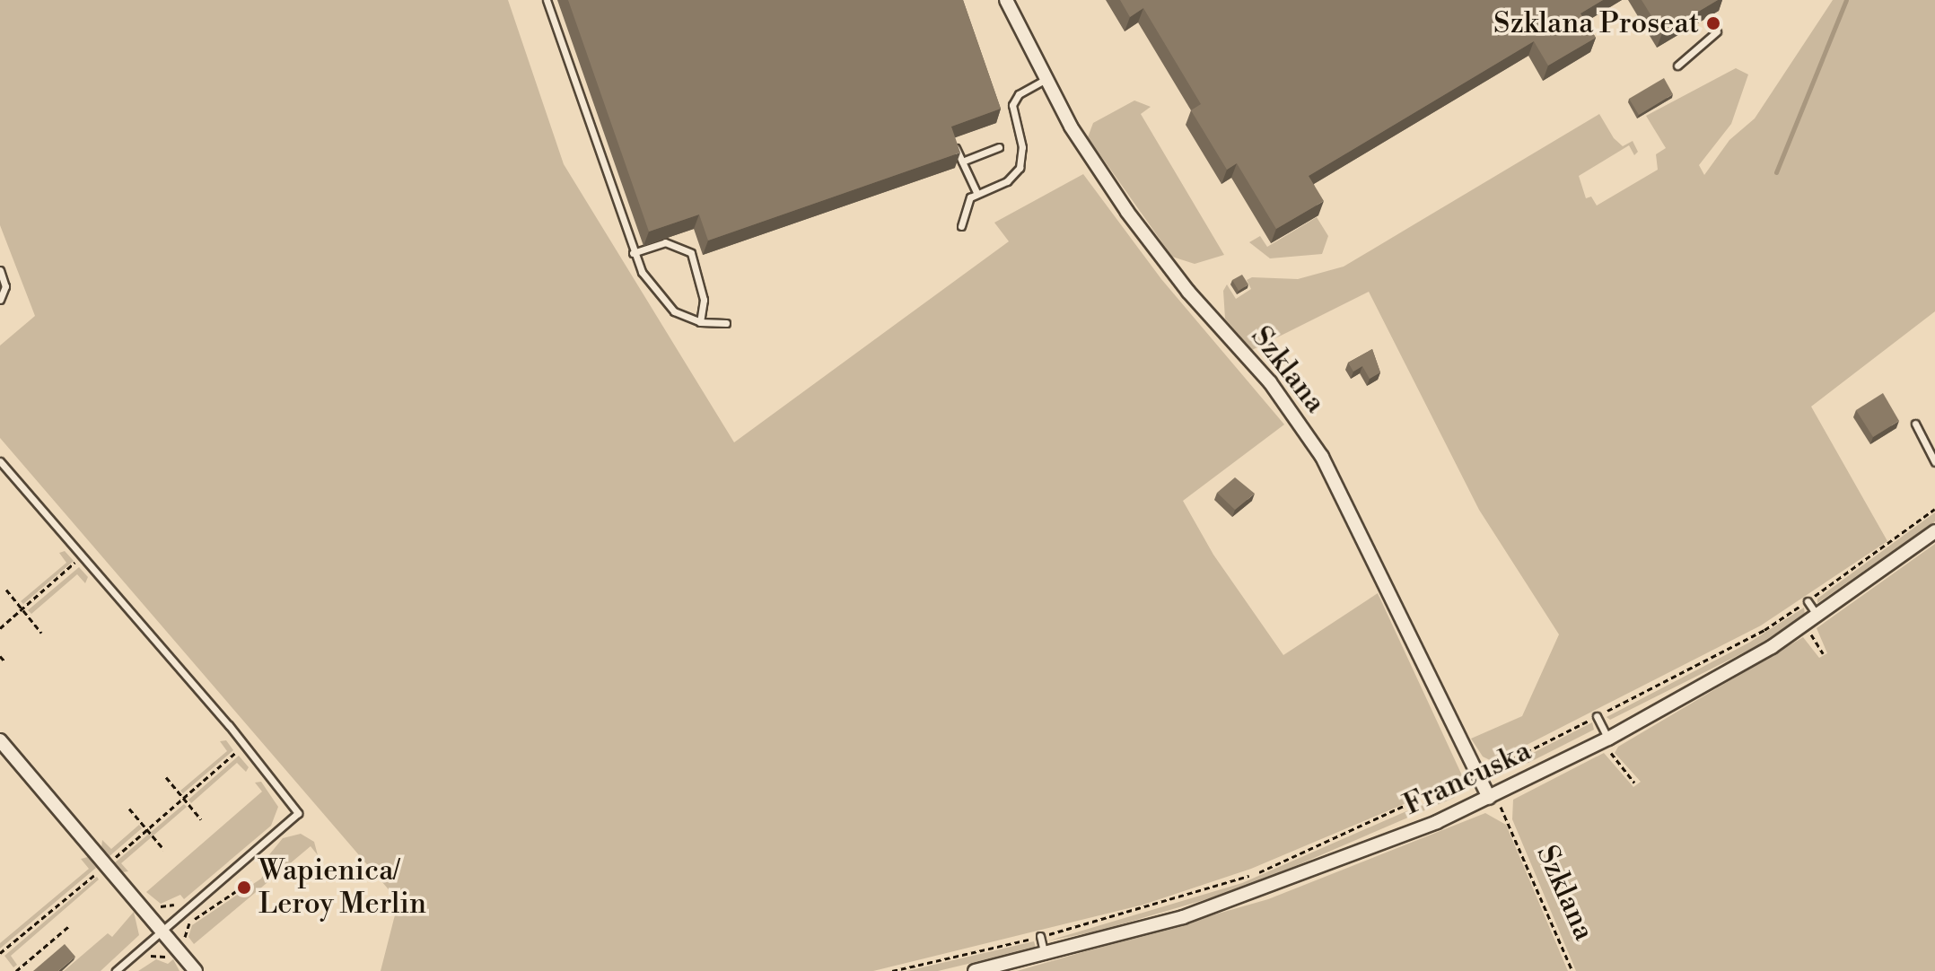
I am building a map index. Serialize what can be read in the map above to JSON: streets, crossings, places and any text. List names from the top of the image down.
{
  "streets": {
    "street": ["Szklana", "Francuska"]
  },
  "crossings": [
    ["Szklana", "Francuska"]
  ],
  "places": ["Szklana Proseat", "Wapienica/ Leroy Merlin"]
}
